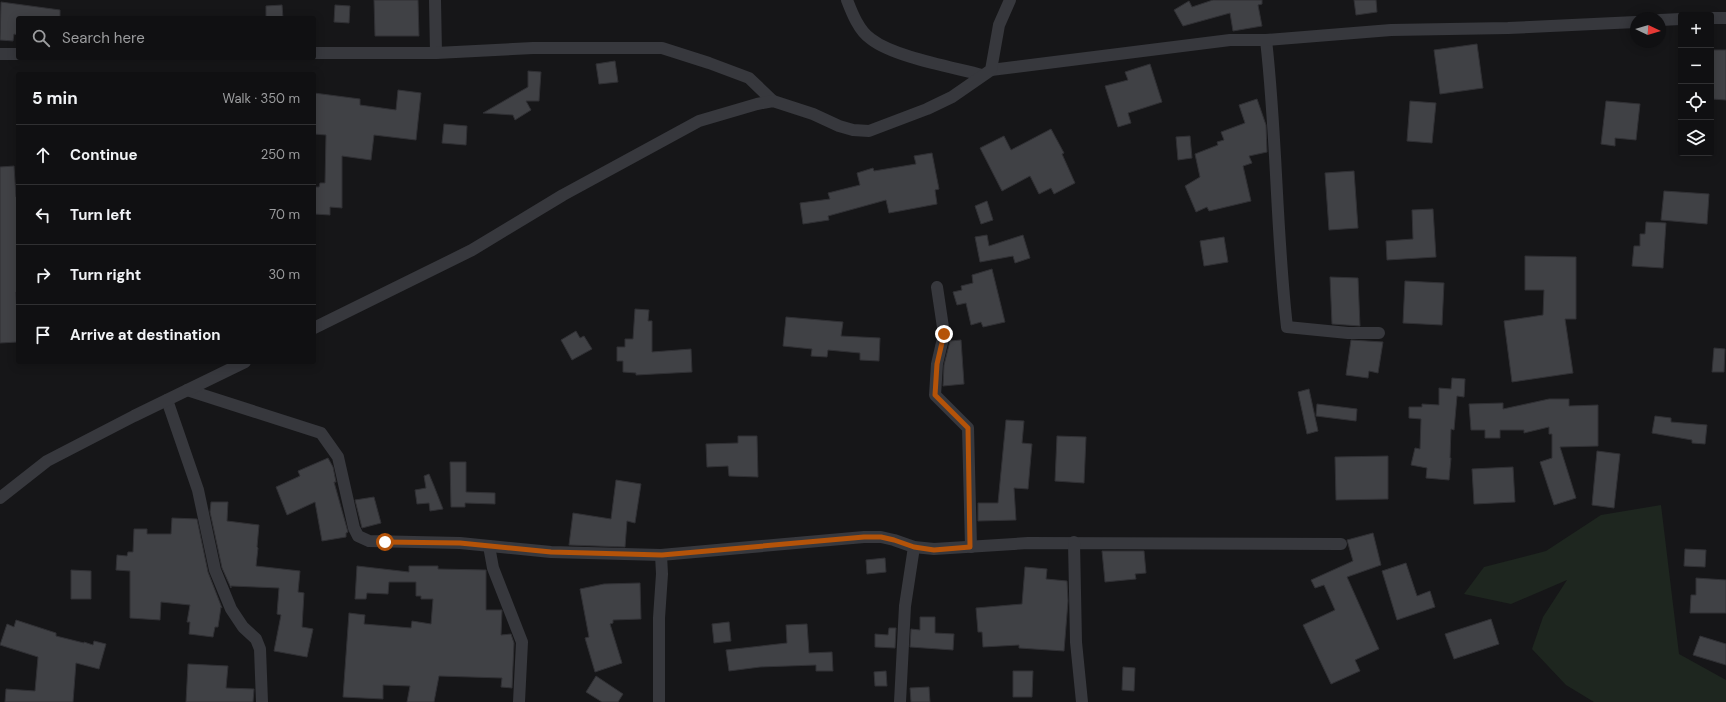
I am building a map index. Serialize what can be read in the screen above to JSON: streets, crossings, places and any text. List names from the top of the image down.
{
  "north": "right",
  "page": {
    "map_buttons": ["+", "−"],
    "search": "Search here",
    "heading": ["5 min", "Walk · 350 m"],
    "list": [
      ["Continue", "250 m"],
      ["Turn left", "70 m"],
      ["Turn right", "30 m"],
      "Arrive at destination"
    ]
  }
}
